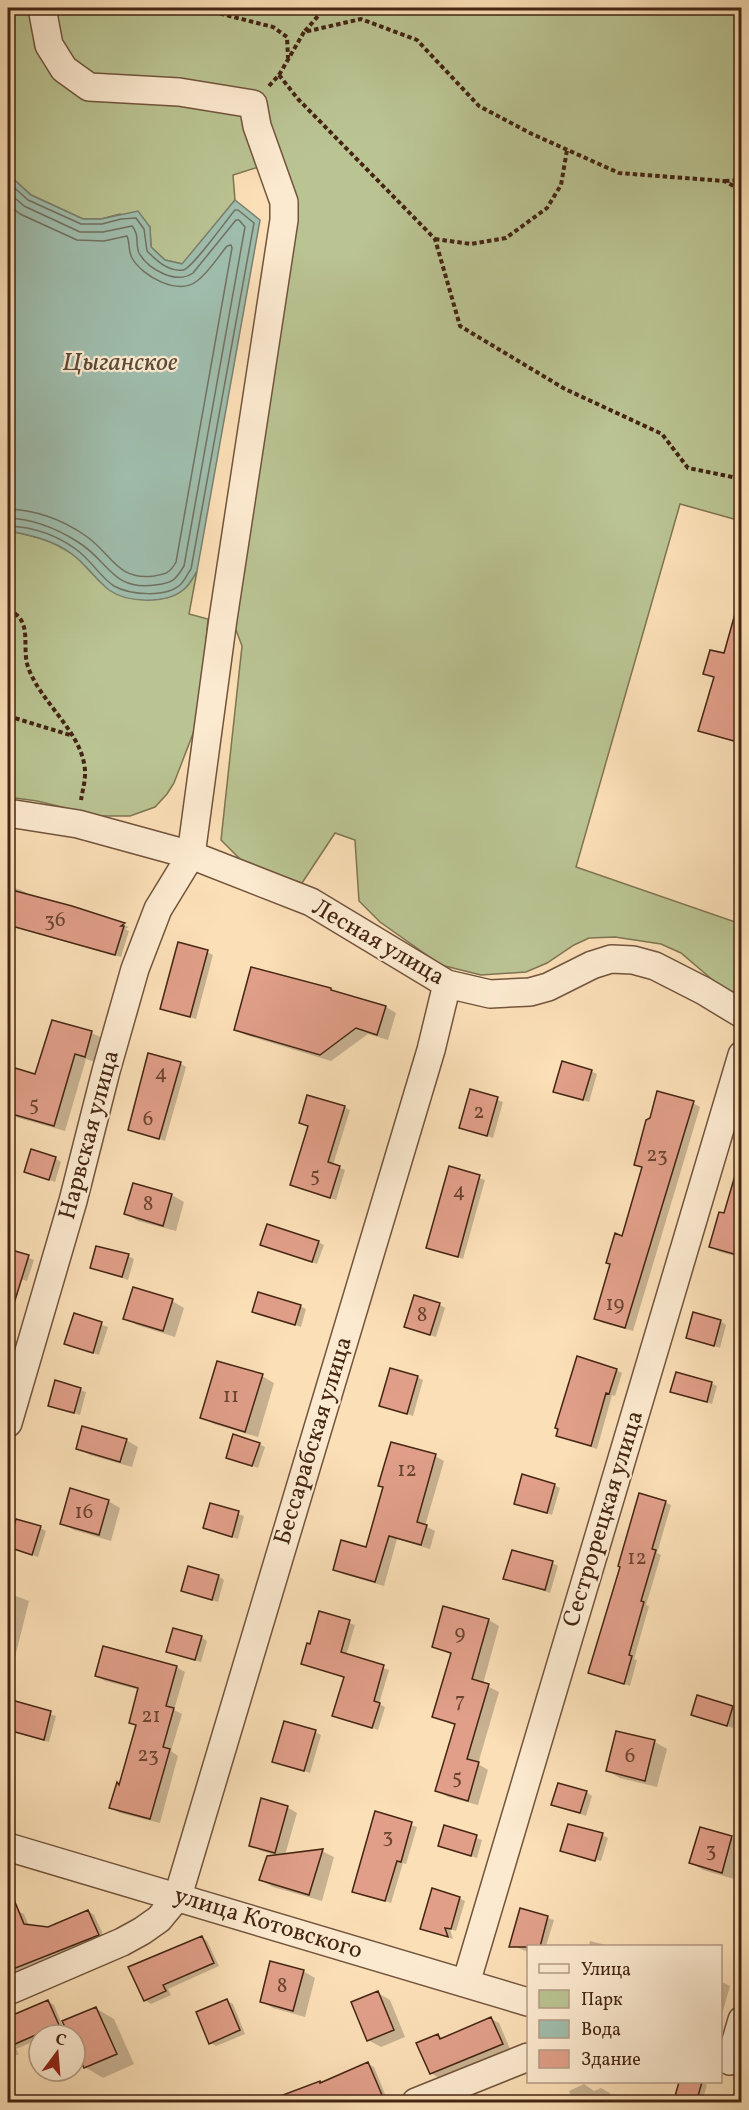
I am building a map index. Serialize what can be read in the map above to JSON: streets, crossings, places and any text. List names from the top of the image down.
{
  "streets": {
    "street": [
      "Лесная улица",
      "Нарвская улица",
      "Бессарабская улица",
      "Сестрорецкая улица",
      "улица Котовского"
    ]
  },
  "crossings": [
    ["Лесная улица", "Нарвская улица"],
    ["Лесная улица", "Бессарабская улица"],
    ["Бессарабская улица", "улица Котовского"],
    ["Сестрорецкая улица", "улица Котовского"]
  ],
  "water": ["Цыганское"],
  "house_numbers": [
    "36",
    "4",
    "5",
    "2",
    "6",
    "23",
    "5",
    "4",
    "8",
    "19",
    "8",
    "11",
    "12",
    "16",
    "12",
    "9",
    "7",
    "21",
    "23",
    "6",
    "5",
    "3",
    "3",
    "8"
  ],
  "legend": [
    "Улица",
    "Парк",
    "Вода",
    "Здание"
  ],
  "north": "top"
}
